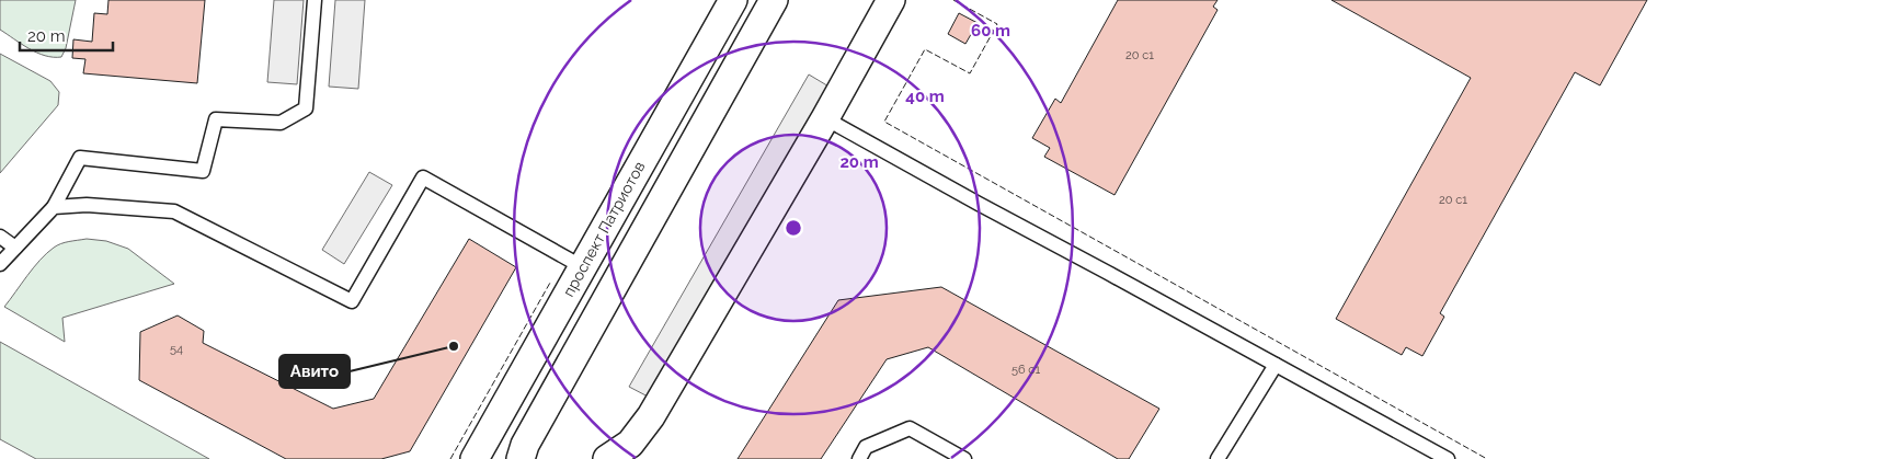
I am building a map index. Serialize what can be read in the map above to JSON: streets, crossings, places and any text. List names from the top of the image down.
{
  "streets": {
    "street": ["проспект Патриотов"]
  },
  "places": ["Авито"],
  "house_numbers": [
    "20 с1",
    "20 с1",
    "54",
    "56 с1"
  ],
  "scale_bar": "20 m",
  "rings": ["60 m", "40 m", "20 m"]
}
